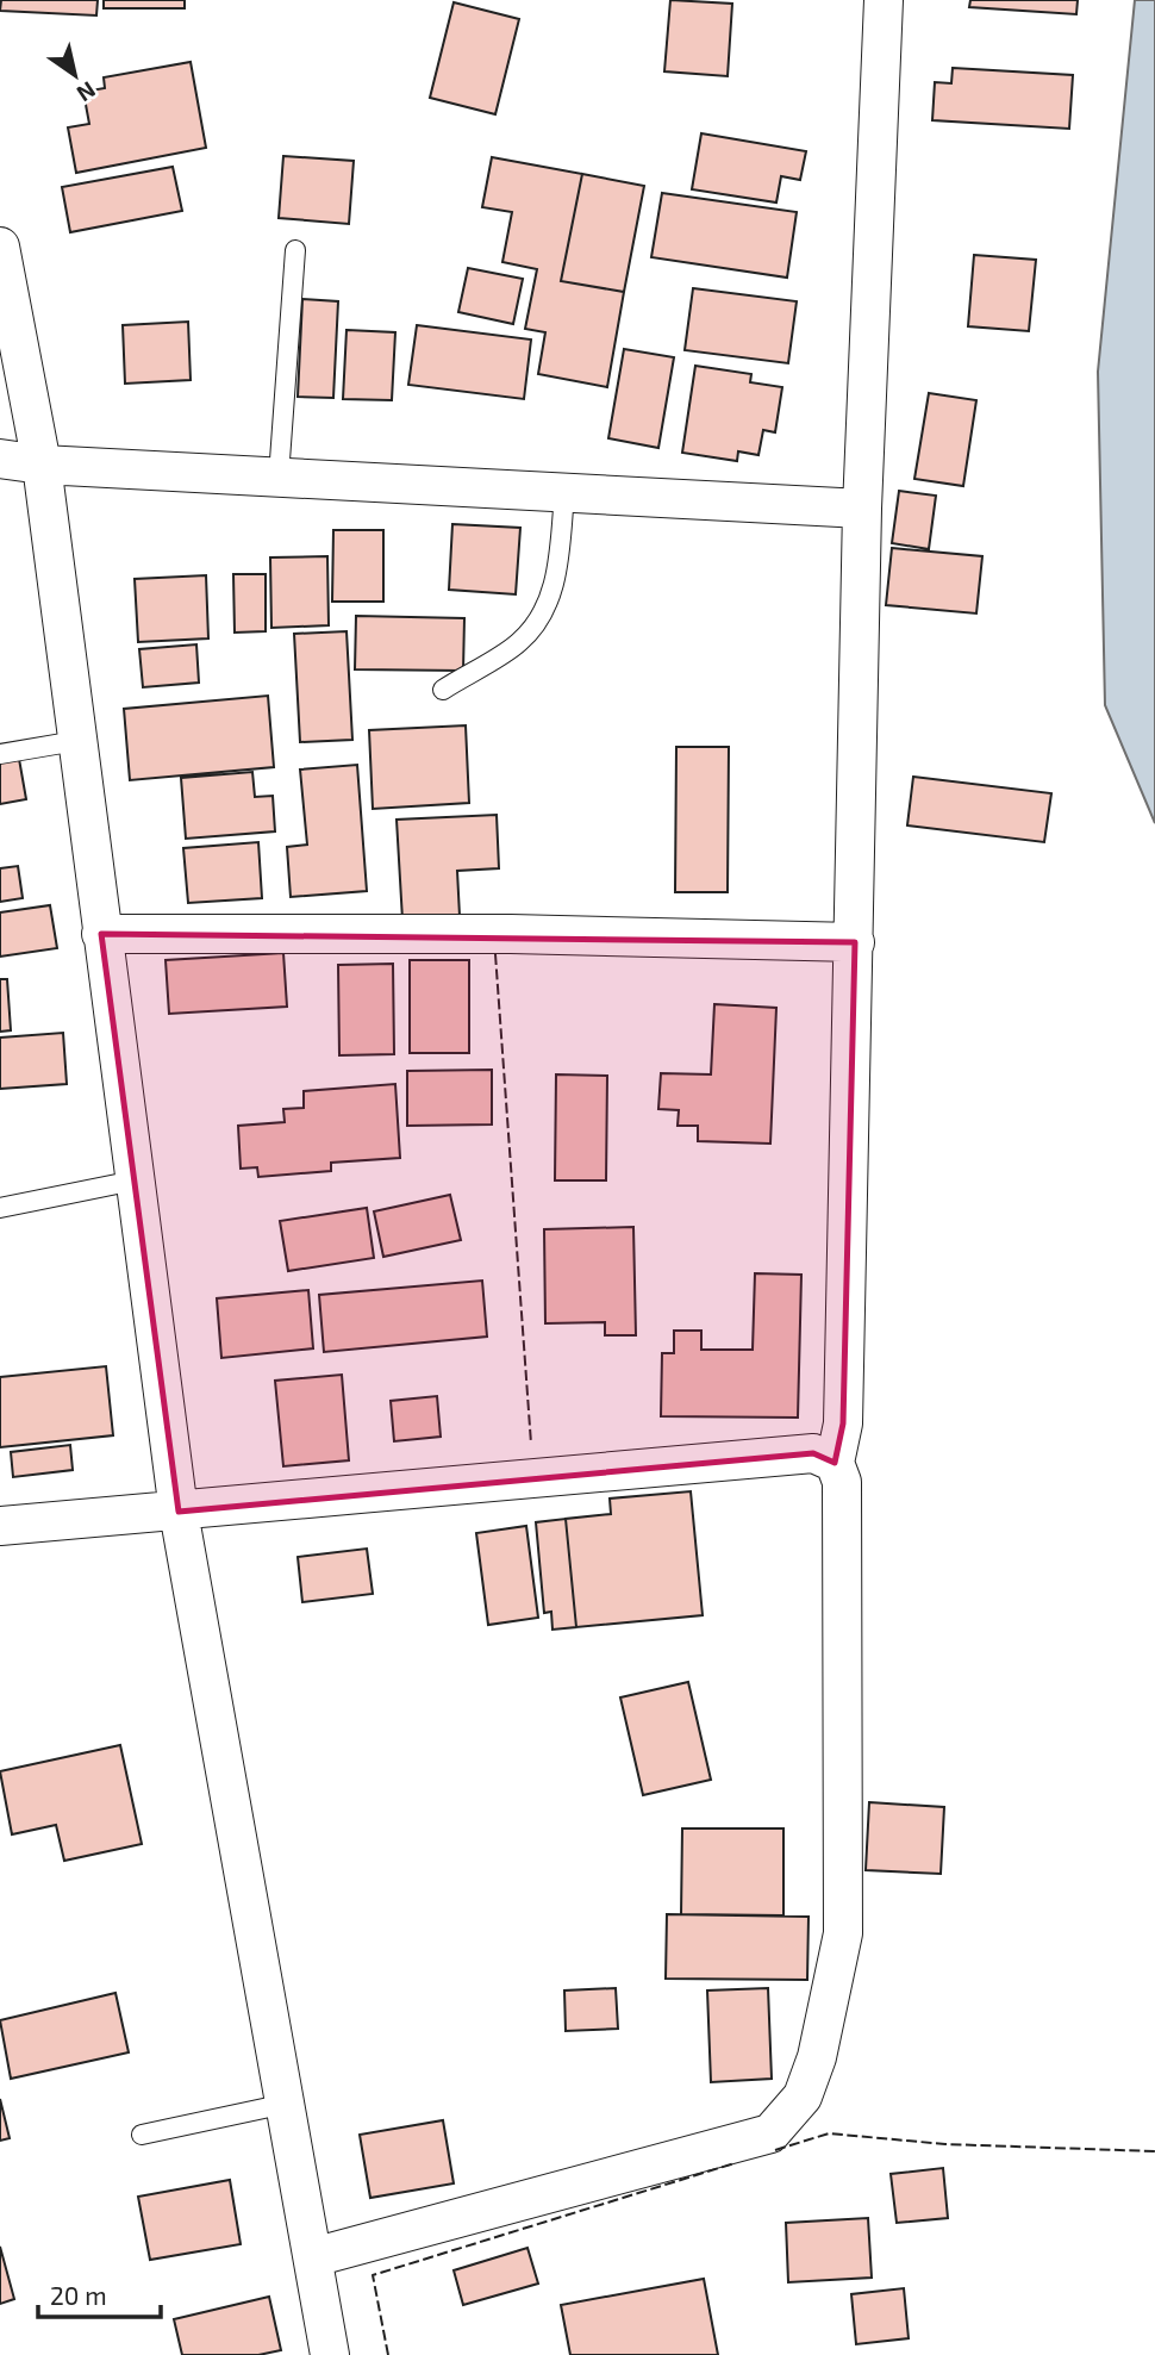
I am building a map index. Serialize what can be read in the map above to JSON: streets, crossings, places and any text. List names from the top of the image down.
{
  "scale_bar": "20 m",
  "north": "bottom right"
}
